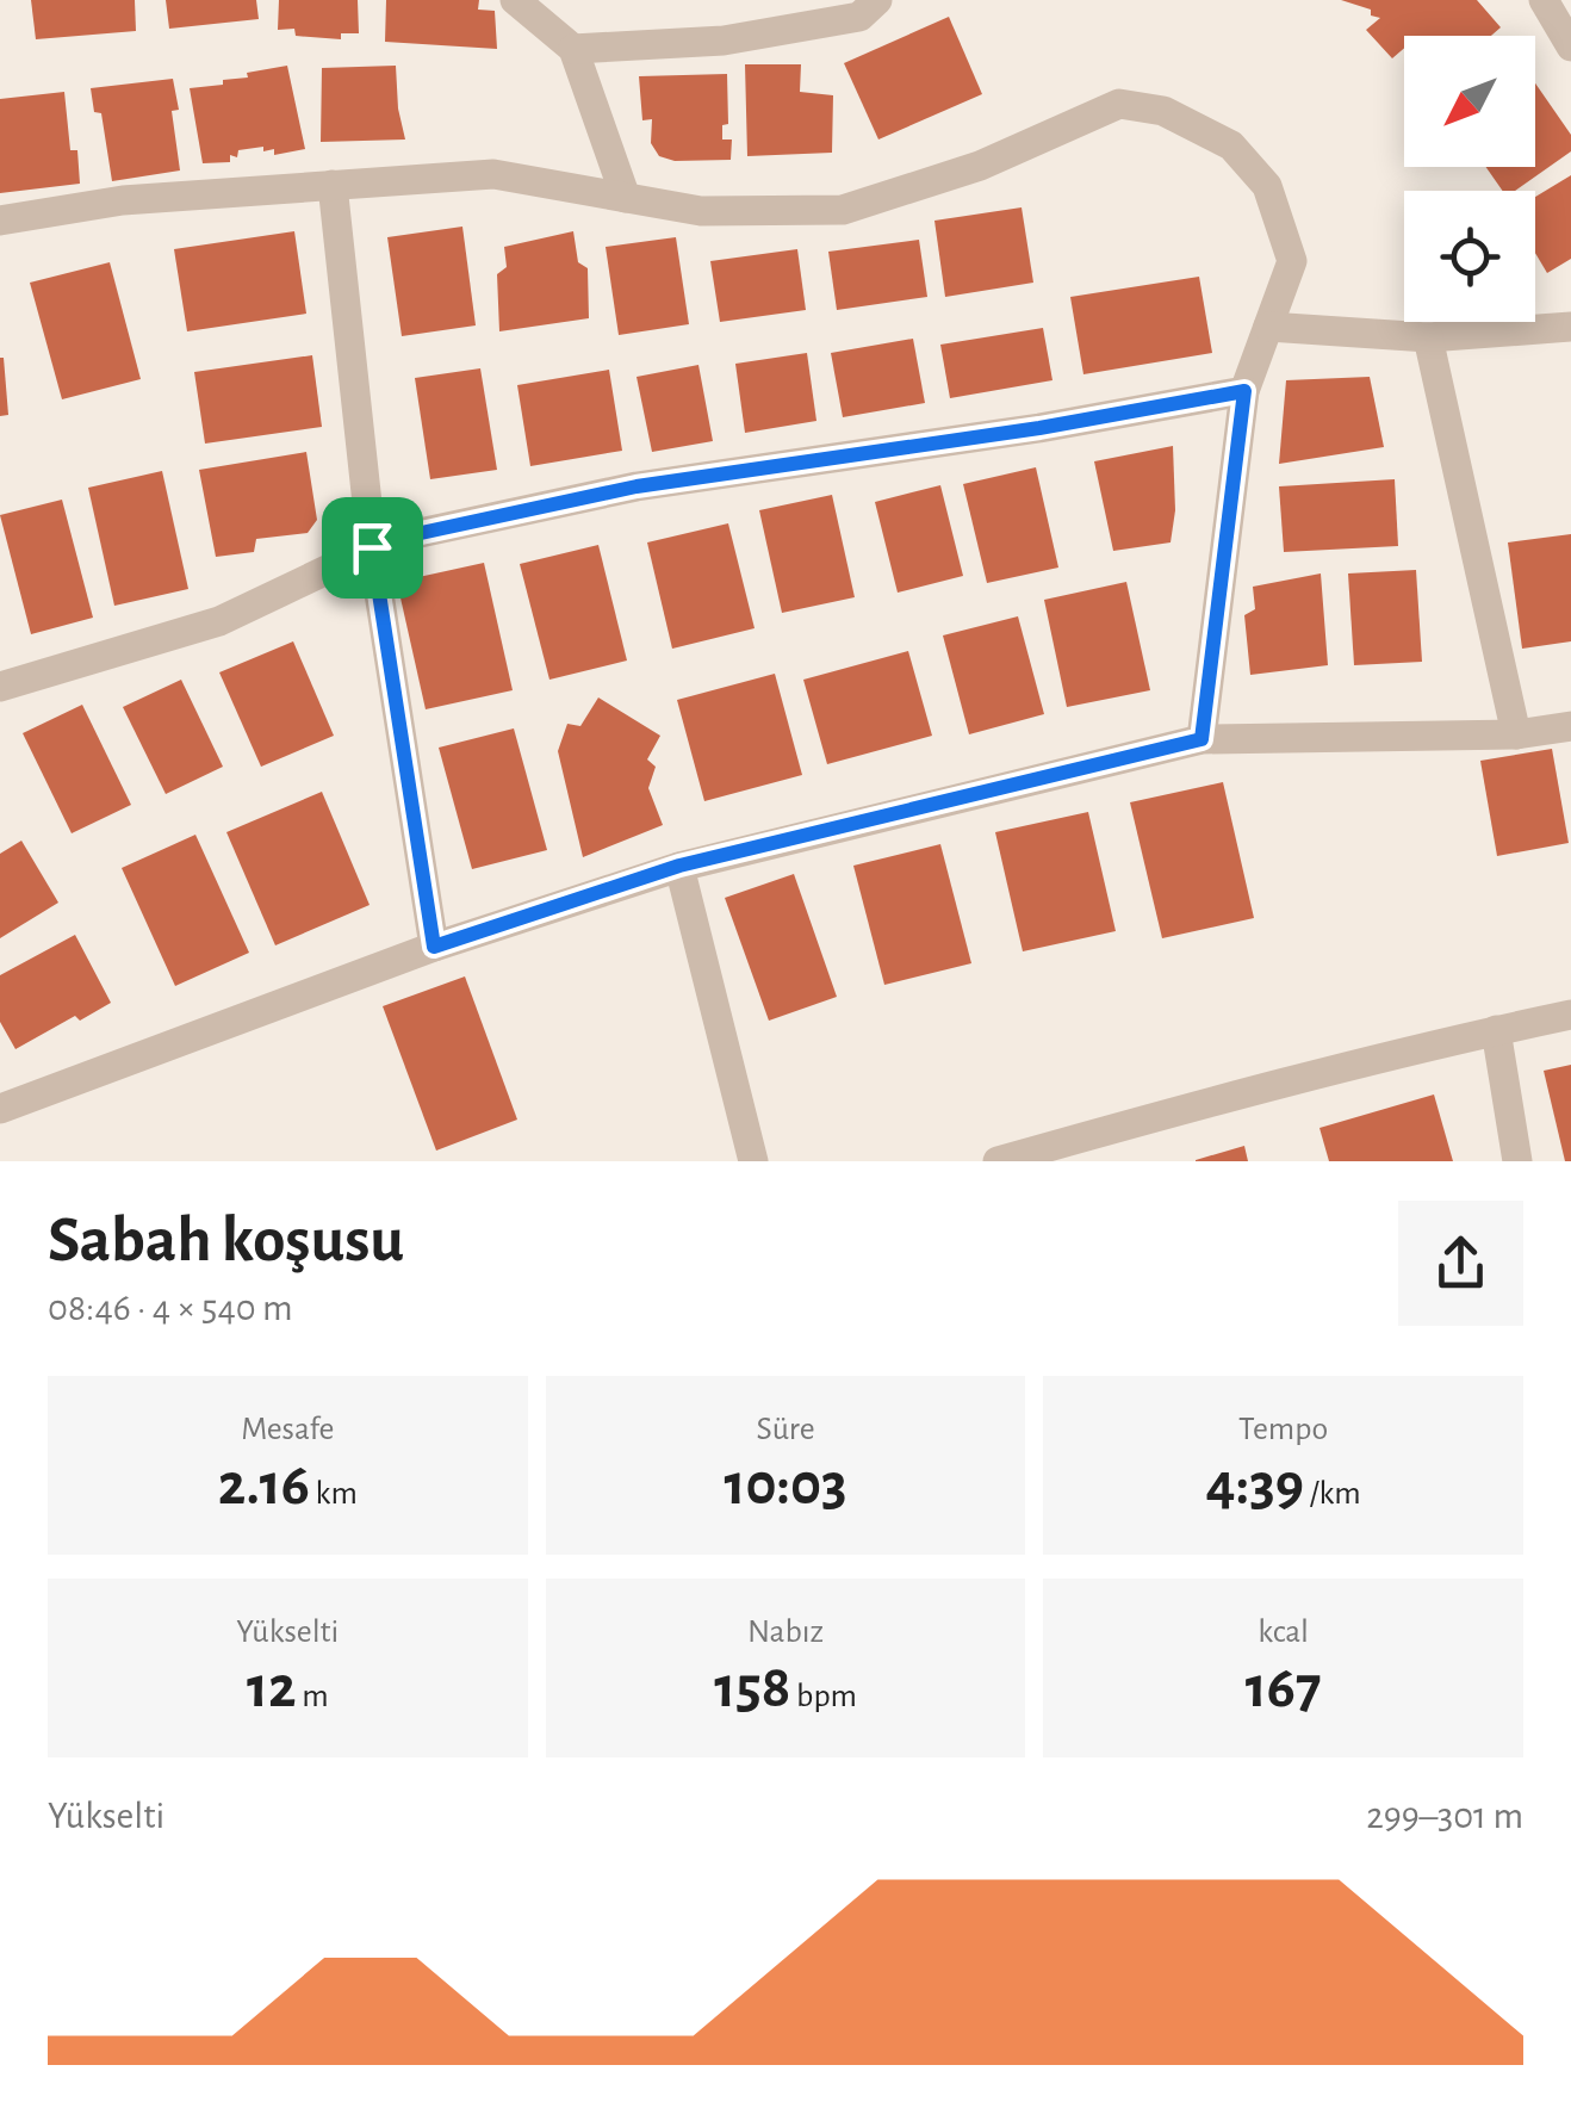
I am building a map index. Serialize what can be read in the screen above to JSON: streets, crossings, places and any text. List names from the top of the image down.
{
  "north": "bottom left",
  "page": {
    "heading": ["Sabah koşusu", "08:46 · 4 × 540 m"],
    "stats": [
      ["Mesafe", "2.16 km"],
      ["Süre", "10:03"],
      ["Tempo", "4:39 /km"],
      ["Yükselti", "12 m"],
      ["Nabız", "158 bpm"],
      ["kcal", "167"]
    ],
    "chart": ["Yükselti", "299–301 m"]
  }
}
